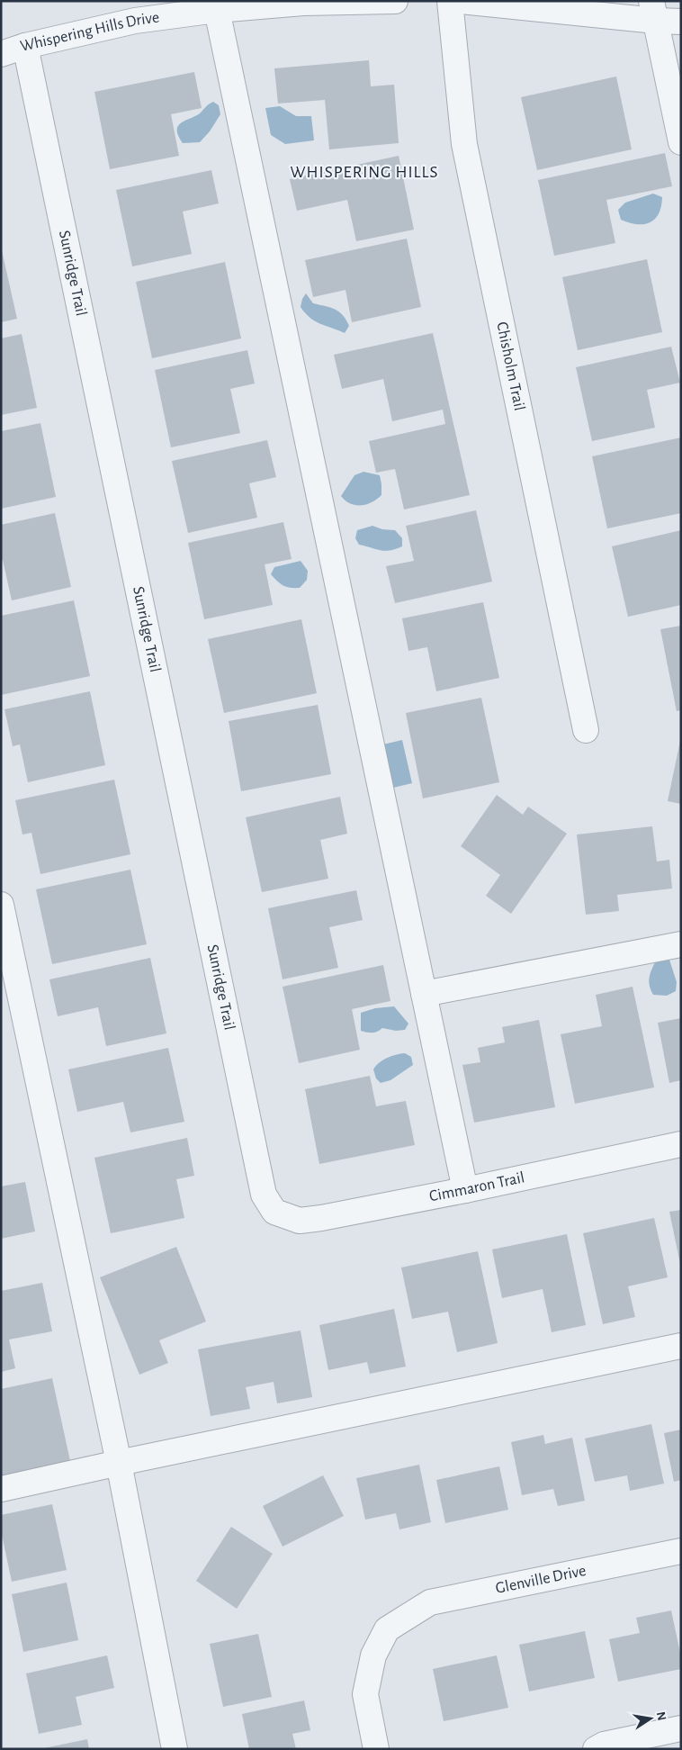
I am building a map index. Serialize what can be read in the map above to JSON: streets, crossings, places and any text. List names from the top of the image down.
{
  "streets": {
    "street": [
      "Whispering Hills Drive",
      "Sunridge Trail",
      "Chisholm Trail",
      "Cimmaron Trail",
      "Glenville Drive"
    ]
  },
  "crossings": [
    ["Whispering Hills Drive", "Sunridge Trail"],
    ["Sunridge Trail", "Cimmaron Trail"]
  ],
  "districts": ["WHISPERING HILLS"],
  "north": "right"
}
